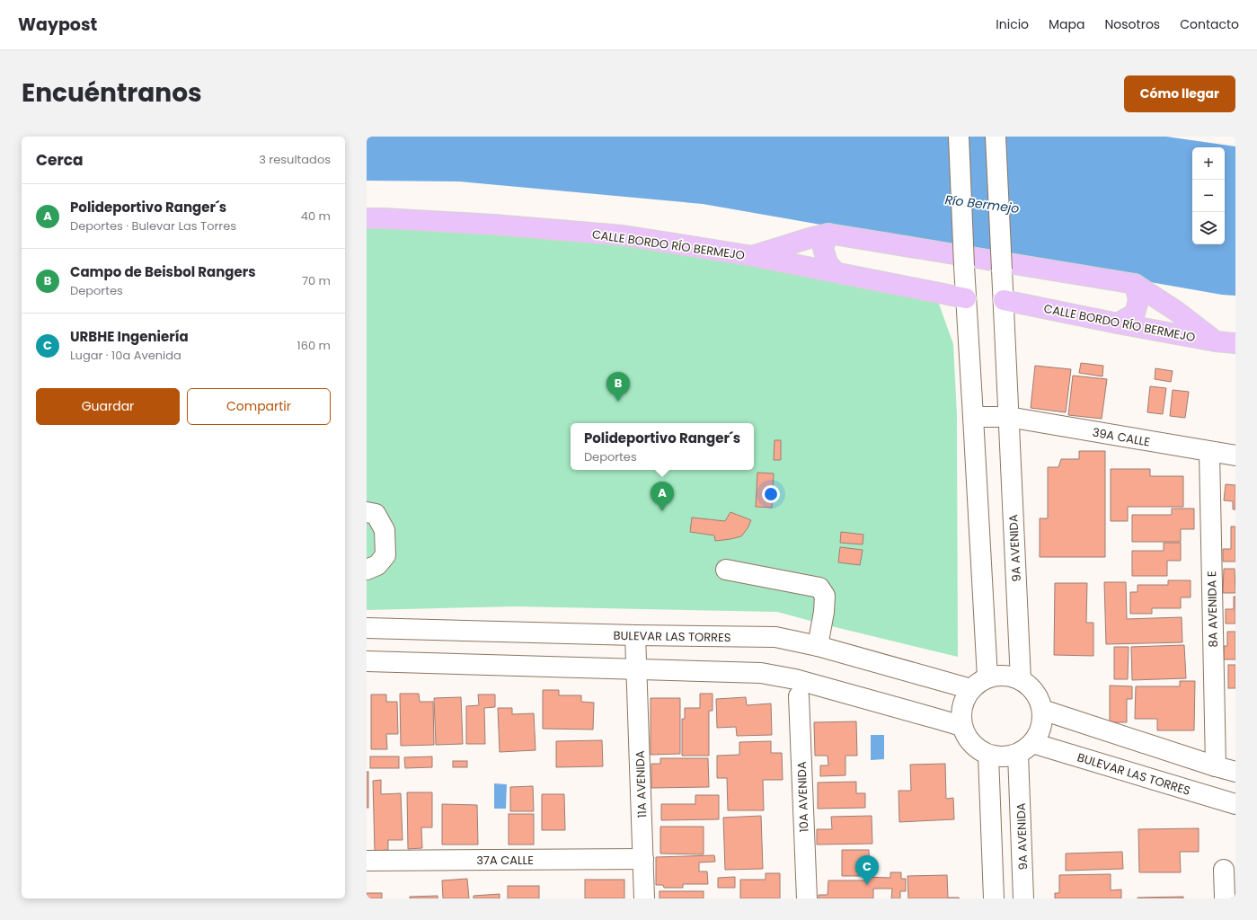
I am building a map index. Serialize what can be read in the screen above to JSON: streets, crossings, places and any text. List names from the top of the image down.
{
  "streets": {
    "main road": ["CALLE BORDO RÍO BERMEJO"],
    "street": [
      "39A CALLE",
      "9A AVENIDA",
      "8A AVENIDA E",
      "BULEVAR LAS TORRES",
      "11A AVENIDA",
      "10A AVENIDA",
      "37A CALLE"
    ]
  },
  "crossings": [
    ["CALLE BORDO RÍO BERMEJO", "9A AVENIDA"],
    ["39A CALLE", "9A AVENIDA"],
    ["39A CALLE", "8A AVENIDA E"],
    ["9A AVENIDA", "BULEVAR LAS TORRES"],
    ["11A AVENIDA", "37A CALLE"]
  ],
  "water": ["Río Bermejo"],
  "page": {
    "header": "Waypost",
    "nav": [
      "Inicio",
      "Mapa",
      "Nosotros",
      "Contacto"
    ],
    "title": "Encuéntranos",
    "buttons": [
      "Cómo llegar",
      ["Guardar", "Compartir"]
    ],
    "heading": ["Cerca", "3 resultados"],
    "map_buttons": ["+", "−"],
    "list": [
      {
        "mark": "A",
        "name": "Polideportivo Ranger´s",
        "note": "Deportes · Bulevar Las Torres",
        "value": "40 m"
      },
      {
        "mark": "B",
        "name": "Campo de Beisbol Rangers",
        "note": "Deportes",
        "value": "70 m"
      },
      {
        "mark": "C",
        "name": "URBHE Ingeniería",
        "note": "Lugar · 10a Avenida",
        "value": "160 m"
      }
    ],
    "pins": ["B", "A", "C"],
    "popup": ["Polideportivo Ranger´s", "Deportes"]
  }
}
